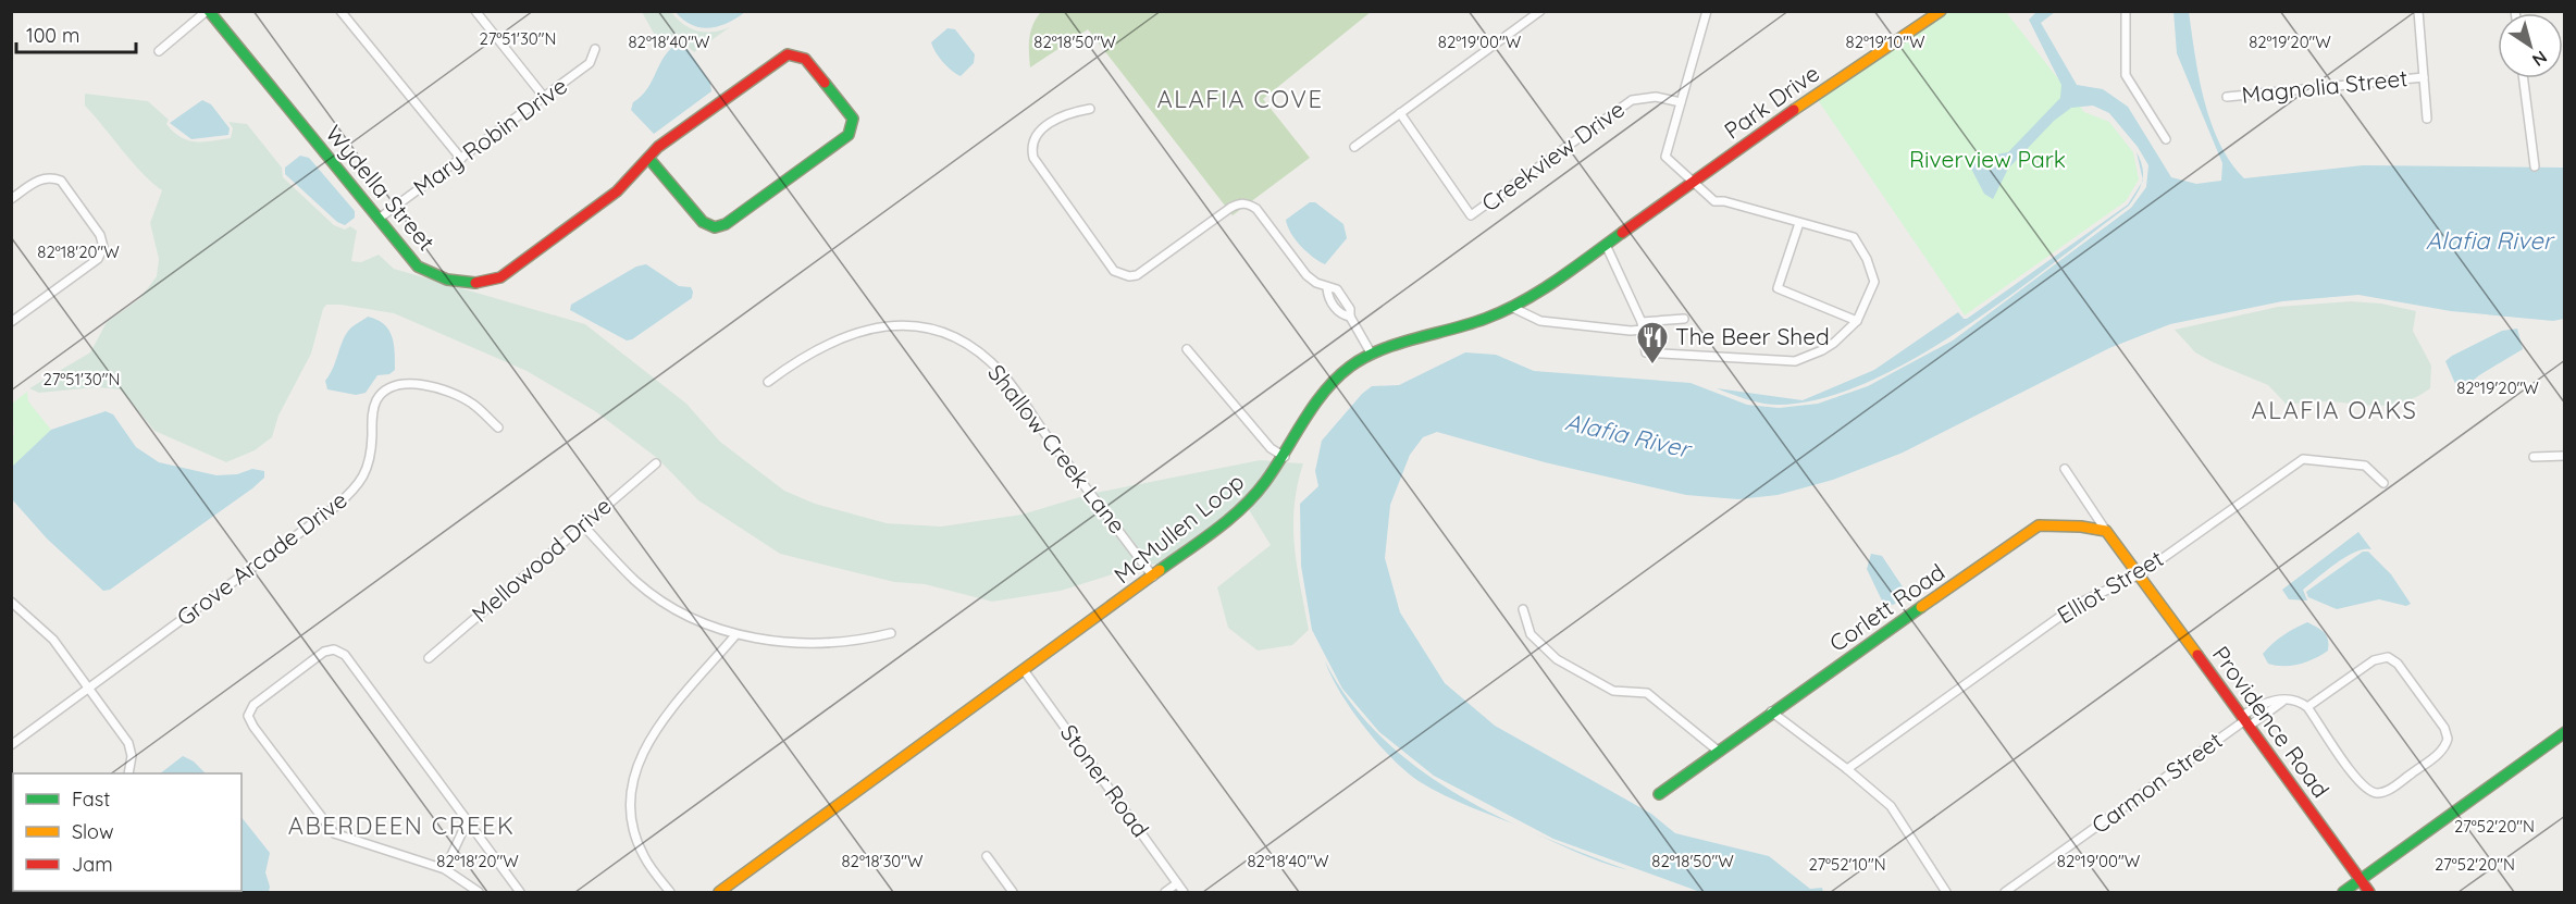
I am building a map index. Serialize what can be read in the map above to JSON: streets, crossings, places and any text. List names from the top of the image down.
{
  "streets": {
    "street": [
      "Magnolia Street",
      "Park Drive",
      "Mary Robin Drive",
      "Creekview Drive",
      "Wydella Street",
      "Shallow Creek Lane",
      "McMullen Loop",
      "Grove Arcade Drive",
      "Mellowood Drive",
      "Elliot Street",
      "Corlett Road",
      "Providence Road",
      "Stoner Road",
      "Carmon Street"
    ]
  },
  "crossings": [
    ["Park Drive", "McMullen Loop"],
    ["Mary Robin Drive", "Wydella Street"],
    ["Shallow Creek Lane", "McMullen Loop"],
    ["McMullen Loop", "Stoner Road"],
    ["Elliot Street", "Providence Road"],
    ["Providence Road", "Carmon Street"]
  ],
  "districts": ["ALAFIA COVE", "ALAFIA OAKS", "ABERDEEN CREEK"],
  "water": ["Alafia River"],
  "parks": ["Riverview Park"],
  "places": {
    "restaurant": ["The Beer Shed"]
  },
  "legend": ["Fast", "Slow", "Jam"],
  "scale_bar": "100 m",
  "north": "bottom right",
  "coordinates": [
    "27°51'30\"N",
    "82°18'40\"W",
    "82°18'50\"W",
    "82°19'00\"W",
    "82°19'10\"W",
    "82°19'20\"W",
    "82°18'20\"W",
    "27°52'20\"N",
    "82°18'30\"W",
    "27°52'10\"N"
  ]
}
